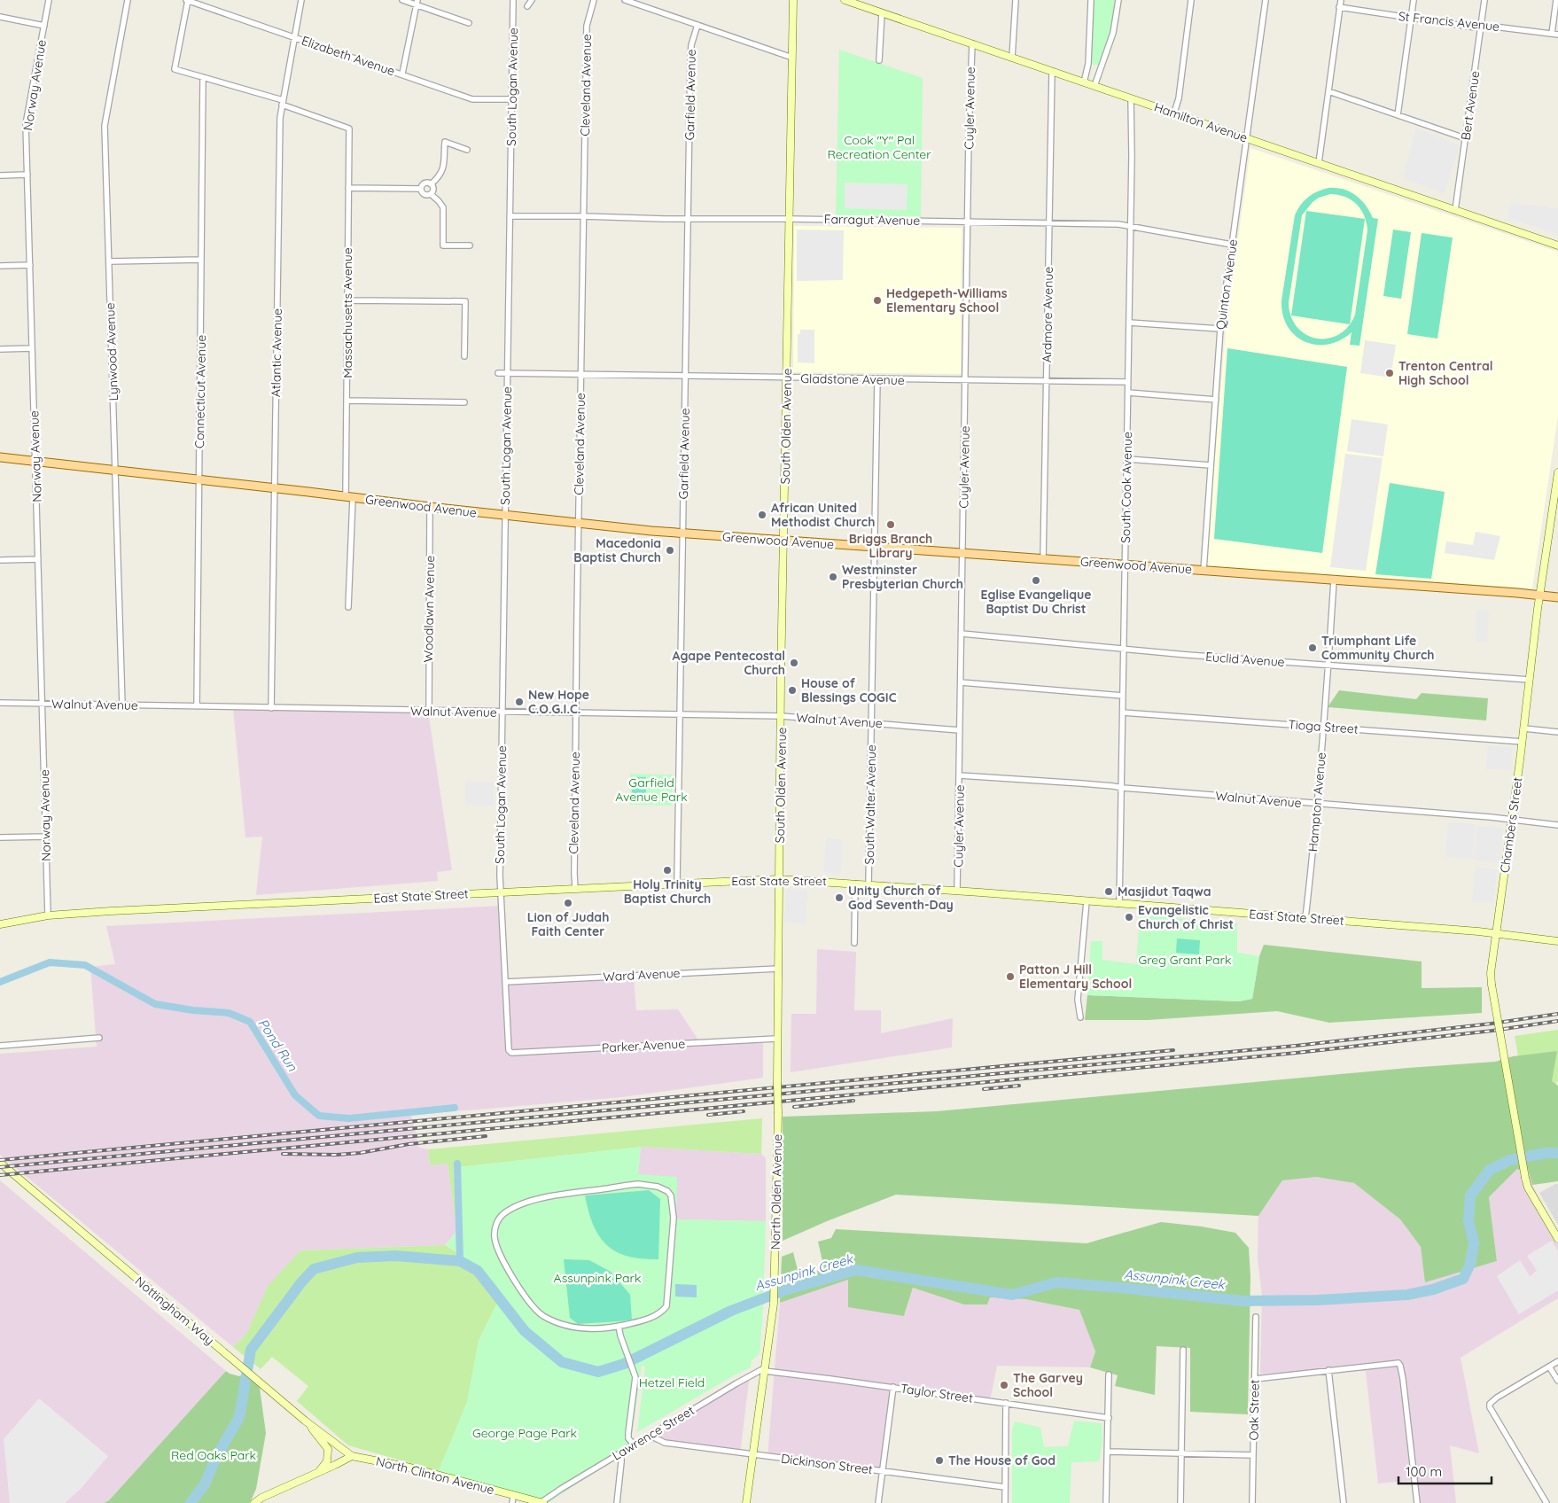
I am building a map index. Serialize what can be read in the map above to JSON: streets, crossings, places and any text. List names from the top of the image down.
{
  "streets": {
    "main road": ["Greenwood Avenue"],
    "street": [
      "St Francis Avenue",
      "Elizabeth Avenue",
      "Norway Avenue",
      "Cleveland Avenue",
      "South Logan Avenue",
      "Garfield Avenue",
      "Bert Avenue",
      "Cuyler Avenue",
      "Hamilton Avenue",
      "Farragut Avenue",
      "Quinton Avenue",
      "Massachusetts Avenue",
      "Ardmore Avenue",
      "Lynwood Avenue",
      "Atlantic Avenue",
      "Gladstone Avenue",
      "Connecticut Avenue",
      "South Olden Avenue",
      "South Cook Avenue",
      "Woodlawn Avenue",
      "Euclid Avenue",
      "Walnut Avenue",
      "Tioga Street",
      "Hampton Avenue",
      "South Walter Avenue",
      "Chambers Street",
      "East State Street",
      "Ward Avenue",
      "Parker Avenue",
      "North Olden Avenue",
      "Nottingham Way",
      "Taylor Street",
      "Oak Street",
      "Lawrence Street",
      "Dickinson Street",
      "North Clinton Avenue"
    ]
  },
  "crossings": [
    ["St Francis Avenue", "Bert Avenue"],
    ["Elizabeth Avenue", "South Logan Avenue"],
    ["Elizabeth Avenue", "Atlantic Avenue"],
    ["Norway Avenue", "Greenwood Avenue"],
    ["Norway Avenue", "Walnut Avenue"],
    ["Norway Avenue", "East State Street"],
    ["Cleveland Avenue", "Farragut Avenue"],
    ["Cleveland Avenue", "Gladstone Avenue"],
    ["Cleveland Avenue", "Greenwood Avenue"],
    ["Cleveland Avenue", "Walnut Avenue"],
    ["Cleveland Avenue", "East State Street"],
    ["South Logan Avenue", "Farragut Avenue"],
    ["South Logan Avenue", "Gladstone Avenue"],
    ["South Logan Avenue", "Greenwood Avenue"],
    ["South Logan Avenue", "Walnut Avenue"],
    ["South Logan Avenue", "East State Street"],
    ["South Logan Avenue", "Ward Avenue"],
    ["South Logan Avenue", "Parker Avenue"],
    ["Garfield Avenue", "Farragut Avenue"],
    ["Garfield Avenue", "Gladstone Avenue"],
    ["Garfield Avenue", "Greenwood Avenue"],
    ["Garfield Avenue", "Walnut Avenue"],
    ["Garfield Avenue", "East State Street"],
    ["Bert Avenue", "Hamilton Avenue"],
    ["Cuyler Avenue", "Hamilton Avenue"],
    ["Cuyler Avenue", "Farragut Avenue"],
    ["Cuyler Avenue", "Gladstone Avenue"],
    ["Cuyler Avenue", "Greenwood Avenue"],
    ["Cuyler Avenue", "Euclid Avenue"],
    ["Cuyler Avenue", "Walnut Avenue"],
    ["Cuyler Avenue", "East State Street"],
    ["Hamilton Avenue", "Quinton Avenue"],
    ["Hamilton Avenue", "Ardmore Avenue"],
    ["Hamilton Avenue", "South Cook Avenue"],
    ["Farragut Avenue", "Quinton Avenue"],
    ["Farragut Avenue", "Ardmore Avenue"],
    ["Farragut Avenue", "South Olden Avenue"],
    ["Farragut Avenue", "South Cook Avenue"],
    ["Quinton Avenue", "Greenwood Avenue"],
    ["Massachusetts Avenue", "Atlantic Avenue"],
    ["Massachusetts Avenue", "Greenwood Avenue"],
    ["Ardmore Avenue", "Gladstone Avenue"],
    ["Ardmore Avenue", "Greenwood Avenue"],
    ["Lynwood Avenue", "Greenwood Avenue"],
    ["Lynwood Avenue", "Walnut Avenue"],
    ["Atlantic Avenue", "Greenwood Avenue"],
    ["Atlantic Avenue", "Walnut Avenue"],
    ["Gladstone Avenue", "South Olden Avenue"],
    ["Gladstone Avenue", "South Cook Avenue"],
    ["Gladstone Avenue", "South Walter Avenue"],
    ["Connecticut Avenue", "Greenwood Avenue"],
    ["Connecticut Avenue", "Walnut Avenue"],
    ["South Olden Avenue", "Greenwood Avenue"],
    ["South Olden Avenue", "Walnut Avenue"],
    ["South Olden Avenue", "East State Street"],
    ["South Olden Avenue", "North Olden Avenue"],
    ["South Cook Avenue", "Greenwood Avenue"],
    ["South Cook Avenue", "Euclid Avenue"],
    ["South Cook Avenue", "Walnut Avenue"],
    ["South Cook Avenue", "Tioga Street"],
    ["South Cook Avenue", "East State Street"],
    ["Greenwood Avenue", "Woodlawn Avenue"],
    ["Greenwood Avenue", "Hampton Avenue"],
    ["Greenwood Avenue", "South Walter Avenue"],
    ["Greenwood Avenue", "Chambers Street"],
    ["Woodlawn Avenue", "Walnut Avenue"],
    ["Euclid Avenue", "Hampton Avenue"],
    ["Euclid Avenue", "Chambers Street"],
    ["Walnut Avenue", "Hampton Avenue"],
    ["Walnut Avenue", "South Walter Avenue"],
    ["Walnut Avenue", "Chambers Street"],
    ["Tioga Street", "Hampton Avenue"],
    ["Tioga Street", "Chambers Street"],
    ["Hampton Avenue", "East State Street"],
    ["South Walter Avenue", "East State Street"],
    ["Chambers Street", "East State Street"],
    ["East State Street", "North Olden Avenue"],
    ["Ward Avenue", "North Olden Avenue"],
    ["Parker Avenue", "North Olden Avenue"],
    ["North Olden Avenue", "Taylor Street"],
    ["North Olden Avenue", "Lawrence Street"],
    ["North Olden Avenue", "Dickinson Street"],
    ["Nottingham Way", "North Clinton Avenue"],
    ["Taylor Street", "Lawrence Street"],
    ["Lawrence Street", "Dickinson Street"],
    ["Lawrence Street", "North Clinton Avenue"]
  ],
  "water": ["Pond Run", "Assunpink Creek"],
  "parks": [
    "Cook \"Y\" Pal Recreation Center",
    "Garfield Avenue Park",
    "Greg Grant Park",
    "Assunpink Park",
    "Hetzel Field",
    "George Page Park",
    "Red Oaks Park"
  ],
  "places": [
    "Hedgepeth-Williams Elementary School",
    "Trenton Central High School",
    "African United Methodist Church",
    "Briggs Branch Library",
    "Macedonia Baptist Church",
    "Westminster Presbyterian Church",
    "Eglise Evangelique Baptist Du Christ",
    "Triumphant Life Community Church",
    "Agape Pentecostal Church",
    "House of Blessings COGIC",
    "New Hope C.O.G.I.C.",
    "Holy Trinity Baptist Church",
    "Masjidut Taqwa",
    "Unity Church of God Seventh-Day",
    "Lion of Judah Faith Center",
    "Evangelistic Church of Christ",
    "Patton J Hill Elementary School",
    "The Garvey School",
    "The House of God"
  ],
  "scale_bar": "100 m"
}
